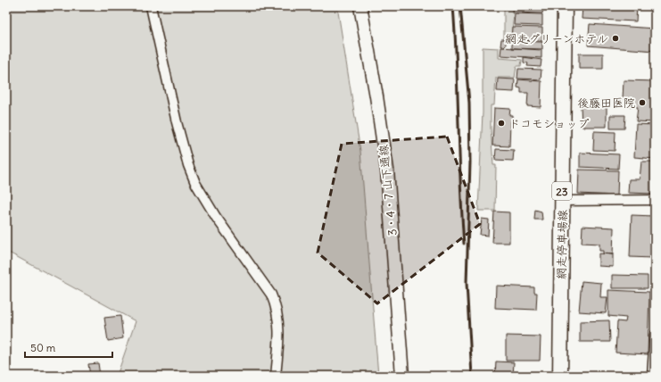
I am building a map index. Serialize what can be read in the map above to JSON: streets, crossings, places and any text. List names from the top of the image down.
{
  "streets": {
    "main road": ["23", "網走停車場線"],
    "street": ["3・4・7 山下通線"]
  },
  "places": ["網走グリーンホテル", "後藤田医院", "ドコモショップ"],
  "scale_bar": "50 m"
}
